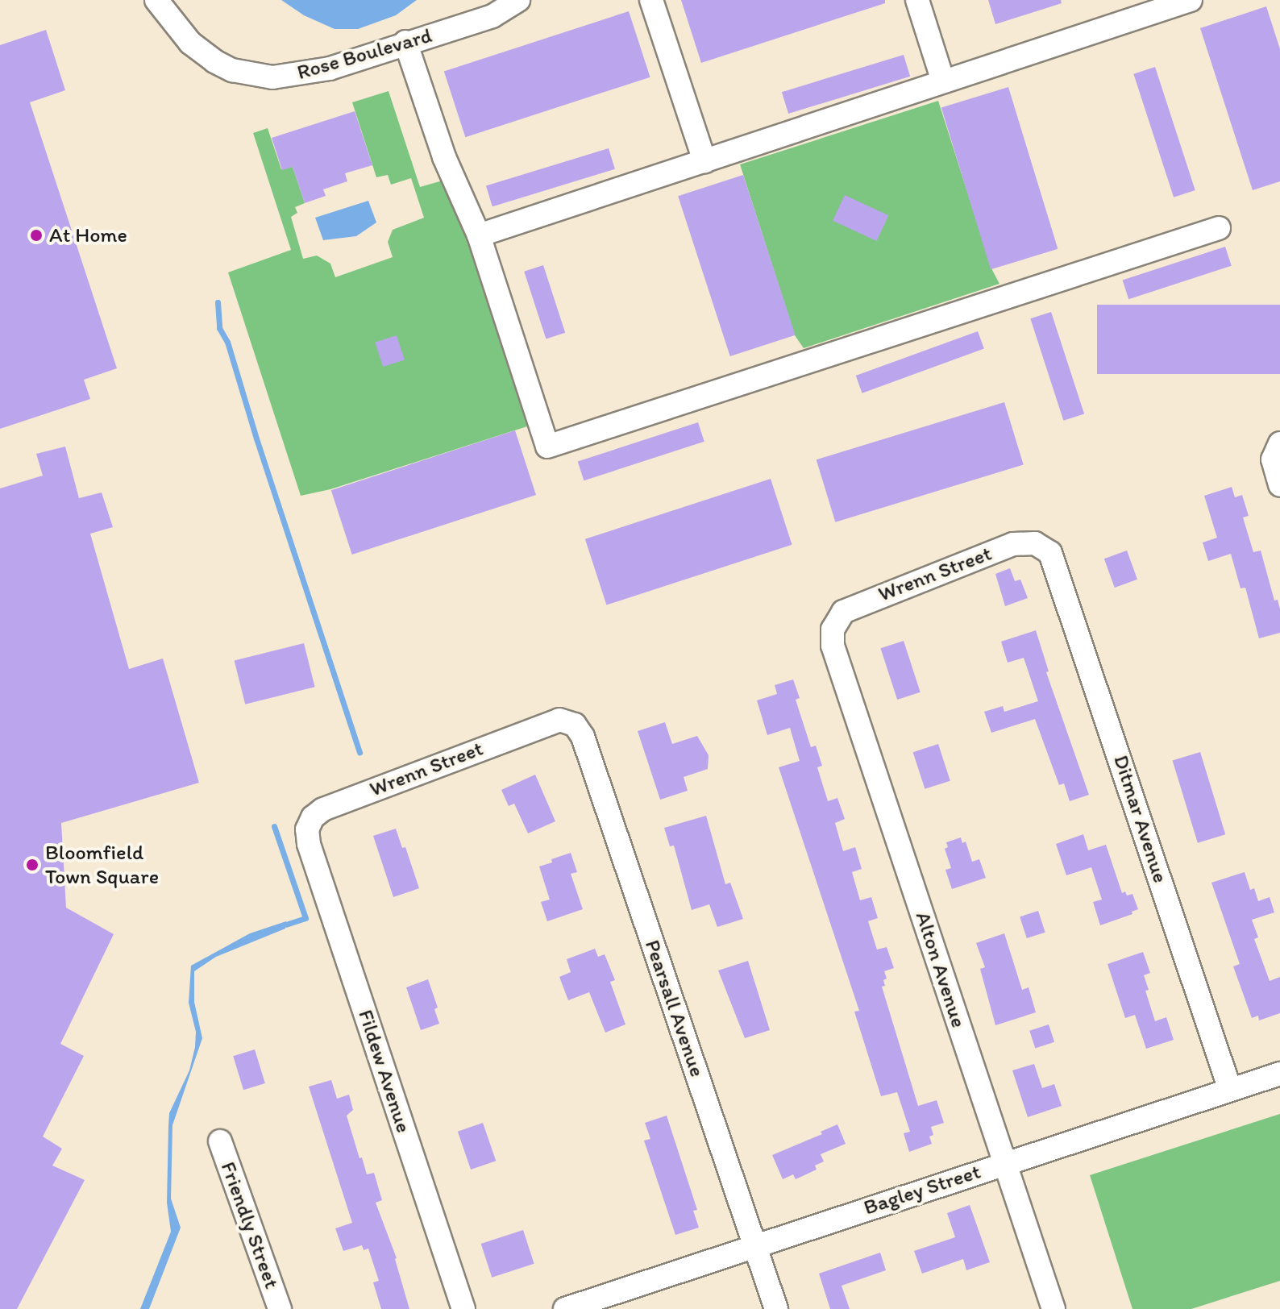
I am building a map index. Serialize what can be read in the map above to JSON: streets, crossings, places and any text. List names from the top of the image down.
{
  "streets": {
    "street": [
      "Rose Boulevard",
      "Wrenn Street",
      "Ditmar Avenue",
      "Alton Avenue",
      "Pearsall Avenue",
      "Fildew Avenue",
      "Bagley Street",
      "Friendly Street"
    ]
  },
  "crossings": [
    ["Wrenn Street", "Ditmar Avenue"],
    ["Wrenn Street", "Alton Avenue"],
    ["Wrenn Street", "Pearsall Avenue"],
    ["Wrenn Street", "Fildew Avenue"],
    ["Ditmar Avenue", "Bagley Street"],
    ["Alton Avenue", "Bagley Street"],
    ["Pearsall Avenue", "Bagley Street"]
  ],
  "places": ["At Home", "Bloomfield Town Square"]
}
